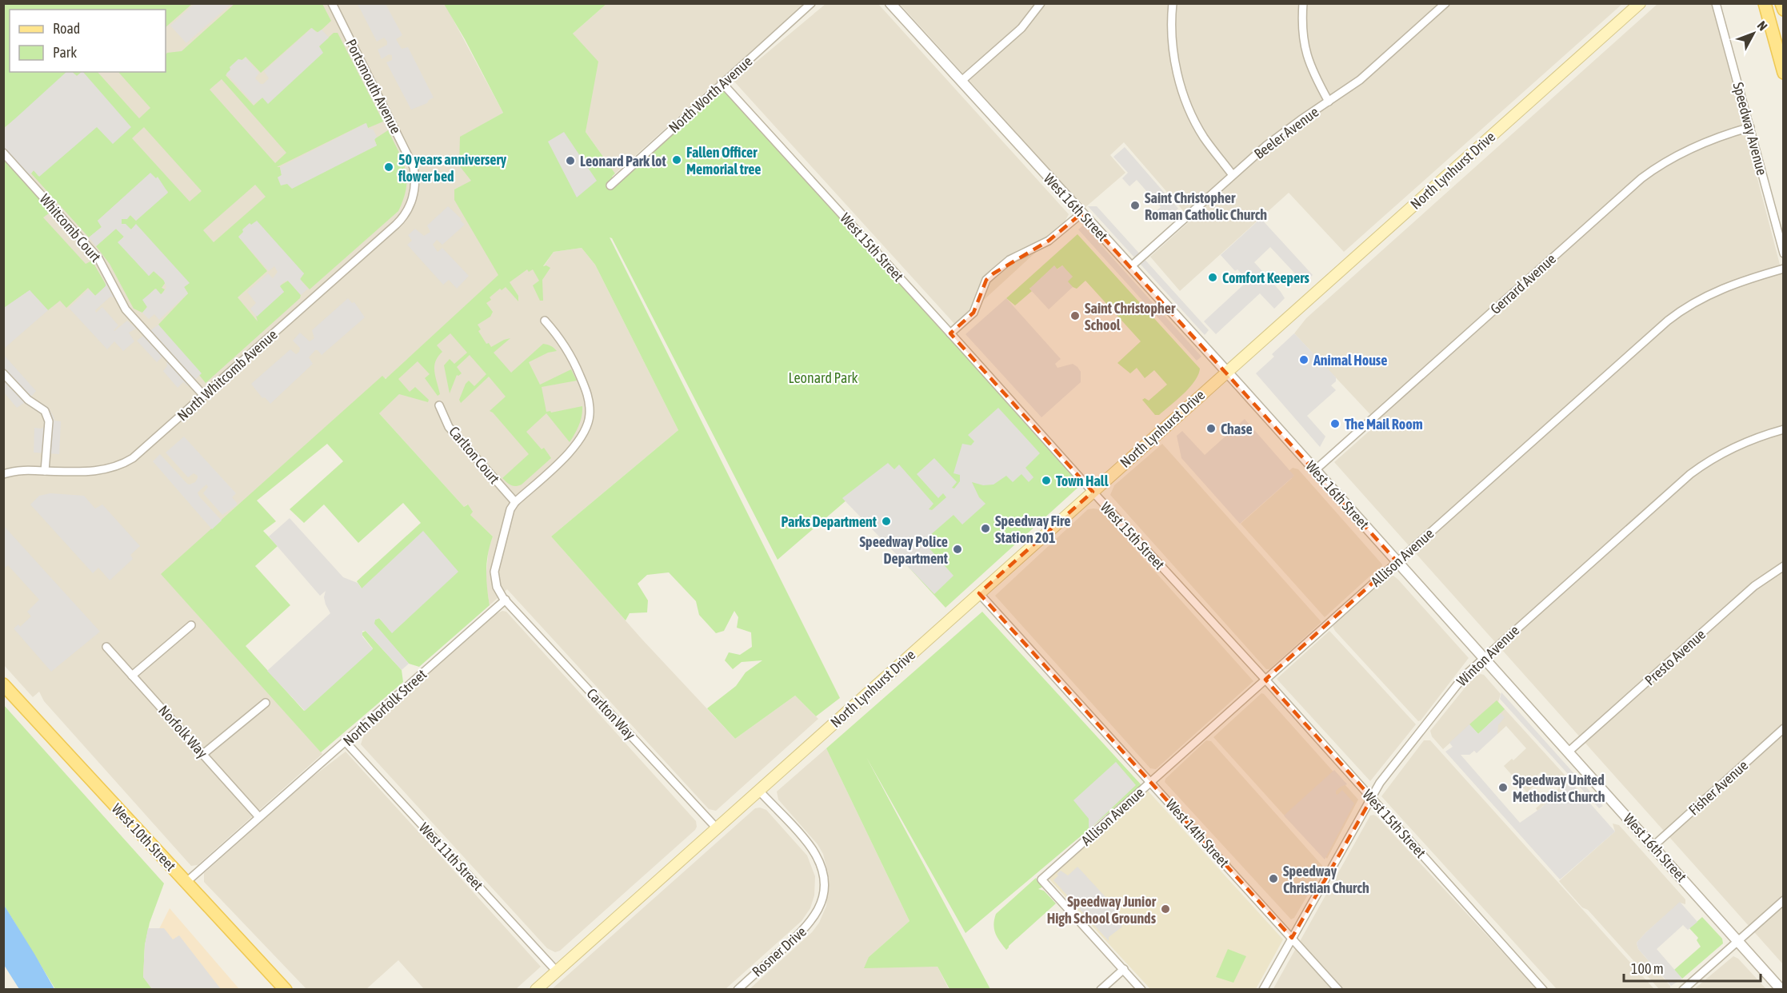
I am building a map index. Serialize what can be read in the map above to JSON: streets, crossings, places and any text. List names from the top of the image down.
{
  "streets": {
    "main road": ["North Lynhurst Drive", "West 10th Street"],
    "street": [
      "Portsmouth Avenue",
      "North Worth Avenue",
      "Speedway Avenue",
      "Beeler Avenue",
      "West 16th Street",
      "Whitcomb Court",
      "West 15th Street",
      "Gerrard Avenue",
      "North Whitcomb Avenue",
      "Carlton Court",
      "Allison Avenue",
      "Winton Avenue",
      "Presto Avenue",
      "North Norfolk Street",
      "Carlton Way",
      "Norfolk Way",
      "Fisher Avenue",
      "West 14th Street",
      "West 11th Street",
      "Rosner Drive"
    ]
  },
  "crossings": [
    ["Portsmouth Avenue", "North Whitcomb Avenue"],
    ["North Worth Avenue", "West 15th Street"],
    ["Speedway Avenue", "Gerrard Avenue"],
    ["Beeler Avenue", "West 16th Street"],
    ["North Lynhurst Drive", "West 16th Street"],
    ["North Lynhurst Drive", "West 15th Street"],
    ["North Lynhurst Drive", "Carlton Way"],
    ["North Lynhurst Drive", "West 14th Street"],
    ["North Lynhurst Drive", "West 11th Street"],
    ["North Lynhurst Drive", "Rosner Drive"],
    ["West 16th Street", "Gerrard Avenue"],
    ["West 16th Street", "Allison Avenue"],
    ["West 16th Street", "Winton Avenue"],
    ["West 16th Street", "Presto Avenue"],
    ["West 16th Street", "Fisher Avenue"],
    ["Whitcomb Court", "North Whitcomb Avenue"],
    ["West 15th Street", "Allison Avenue"],
    ["West 15th Street", "Winton Avenue"],
    ["Allison Avenue", "West 14th Street"],
    ["Winton Avenue", "West 14th Street"],
    ["North Norfolk Street", "Carlton Way"],
    ["North Norfolk Street", "Norfolk Way"],
    ["North Norfolk Street", "West 10th Street"],
    ["North Norfolk Street", "West 11th Street"]
  ],
  "parks": ["Leonard Park"],
  "places": [
    "Fallen Officer Memorial tree",
    "Leonard Park lot",
    "50 years anniversery flower bed",
    "Saint Christopher Roman Catholic Church",
    "Comfort Keepers",
    "Saint Christopher School",
    "Animal House",
    "The Mail Room",
    "Chase",
    "Town Hall",
    "Parks Department",
    "Speedway Fire Station 201",
    "Speedway Police Department",
    "Speedway United Methodist Church",
    "Speedway Christian Church",
    "Speedway Junior High School Grounds"
  ],
  "legend": ["Road", "Park"],
  "scale_bar": "100 m",
  "north": "top right"
}
